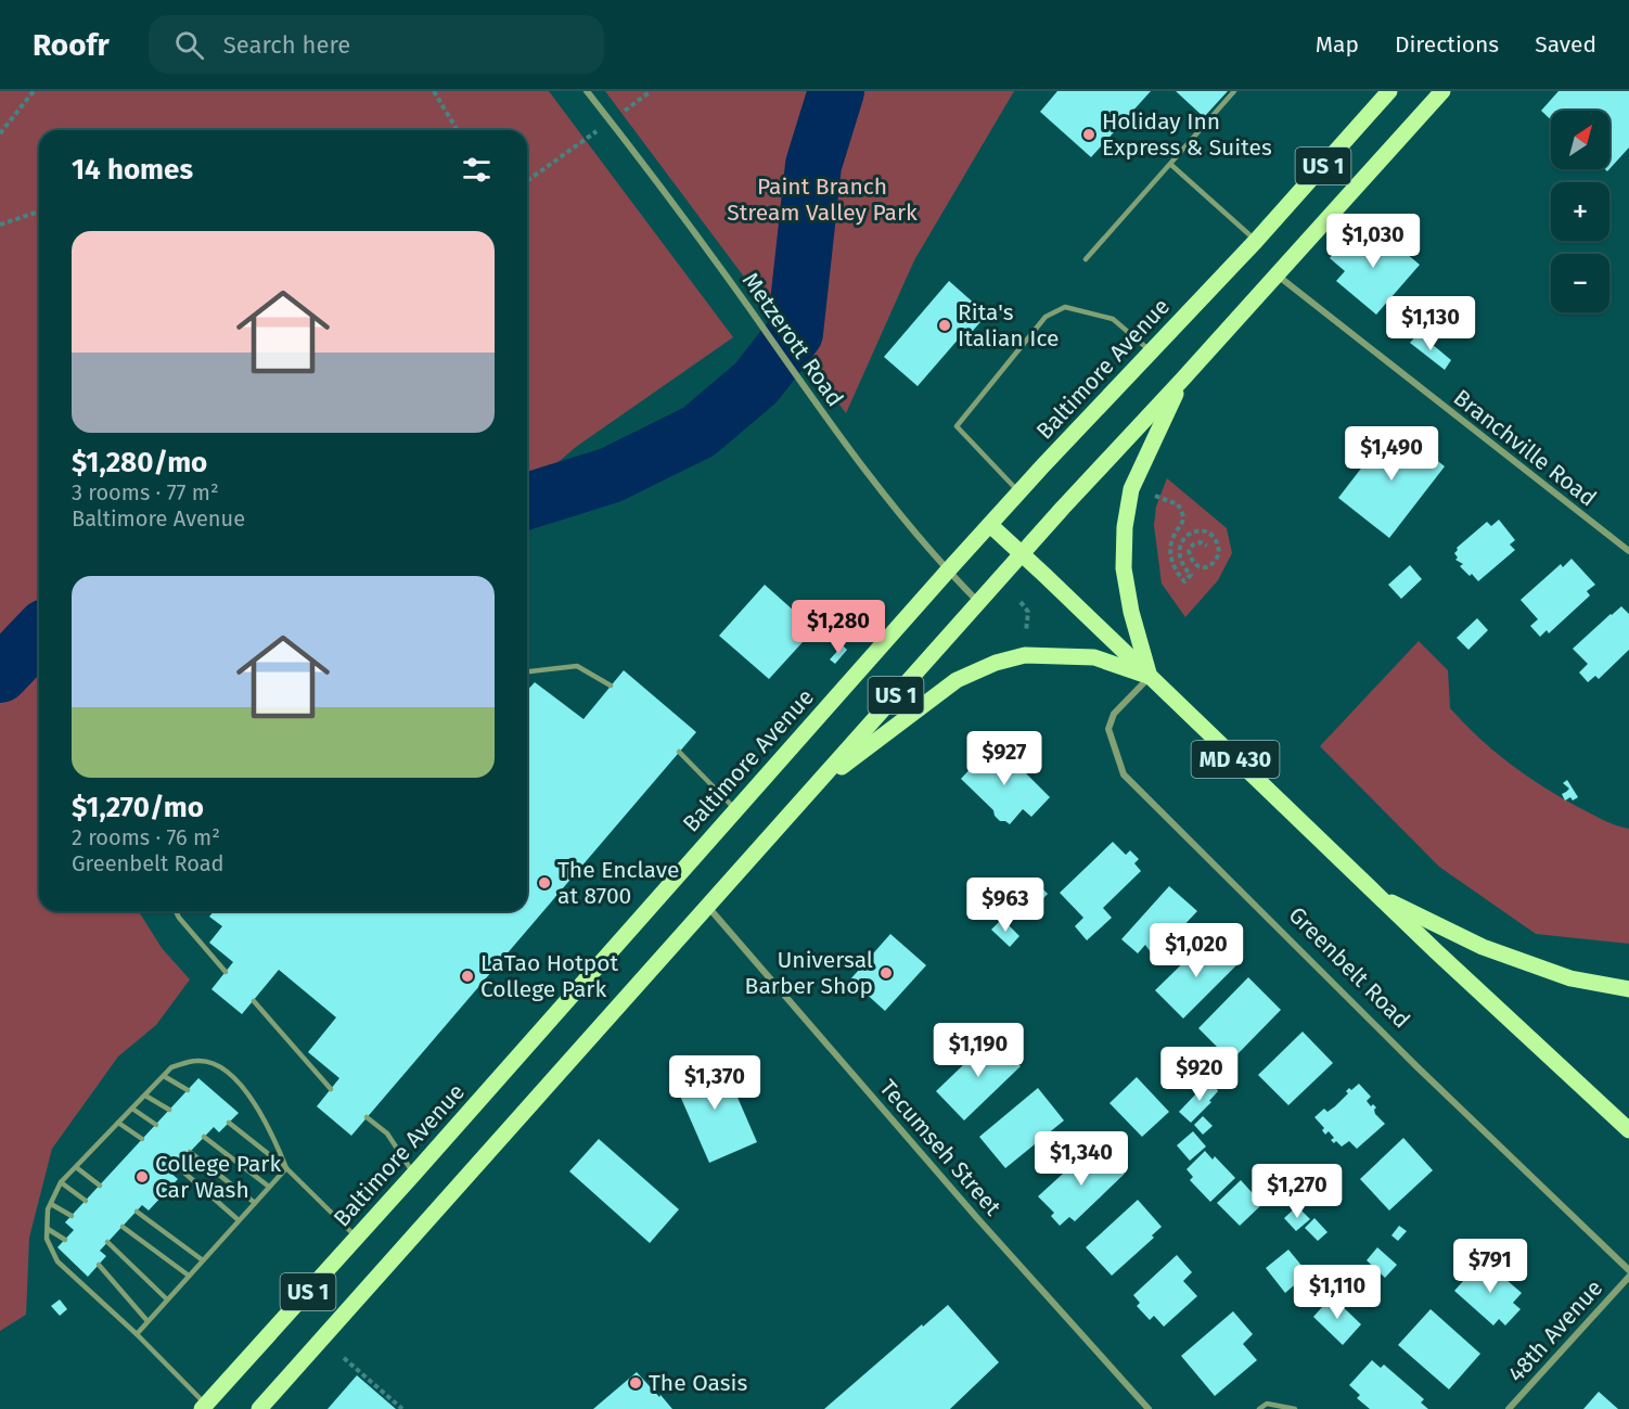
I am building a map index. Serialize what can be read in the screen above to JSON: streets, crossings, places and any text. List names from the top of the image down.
{
  "streets": {
    "main road": ["US 1", "Baltimore Avenue", "MD 430"],
    "street": [
      "Metzerott Road",
      "Branchville Road",
      "Greenbelt Road",
      "Tecumseh Street",
      "48th Avenue"
    ]
  },
  "crossings": [
    ["US 1", "Metzerott Road"],
    ["US 1", "Branchville Road"],
    ["US 1", "MD 430"],
    ["US 1", "Tecumseh Street"],
    ["Metzerott Road", "Baltimore Avenue"],
    ["Baltimore Avenue", "MD 430"],
    ["MD 430", "Greenbelt Road"]
  ],
  "parks": ["Paint Branch Stream Valley Park"],
  "places": [
    "Holiday Inn Express & Suites",
    "Rita's Italian Ice",
    "The Enclave at 8700",
    "Universal Barber Shop",
    "LaTao Hotpot College Park",
    "College Park Car Wash",
    "The Oasis"
  ],
  "north": "top right",
  "page": {
    "header": "Roofr",
    "search": "Search here",
    "nav": ["Map", "Directions", "Saved"],
    "map_buttons": ["+", "−"],
    "heading": "14 homes",
    "list": [
      {
        "name": "$1,280/mo",
        "note": "3 rooms · 77 m² · Baltimore Avenue"
      },
      {
        "name": "$1,270/mo",
        "note": "2 rooms · 76 m² · Greenbelt Road"
      }
    ],
    "price": [
      "$1,030",
      "$1,130",
      "$1,490",
      "$1,280",
      "$927",
      "$963",
      "$1,020",
      "$1,190",
      "$920",
      "$1,370",
      "$1,340",
      "$1,270",
      "$791",
      "$1,110"
    ]
  }
}
